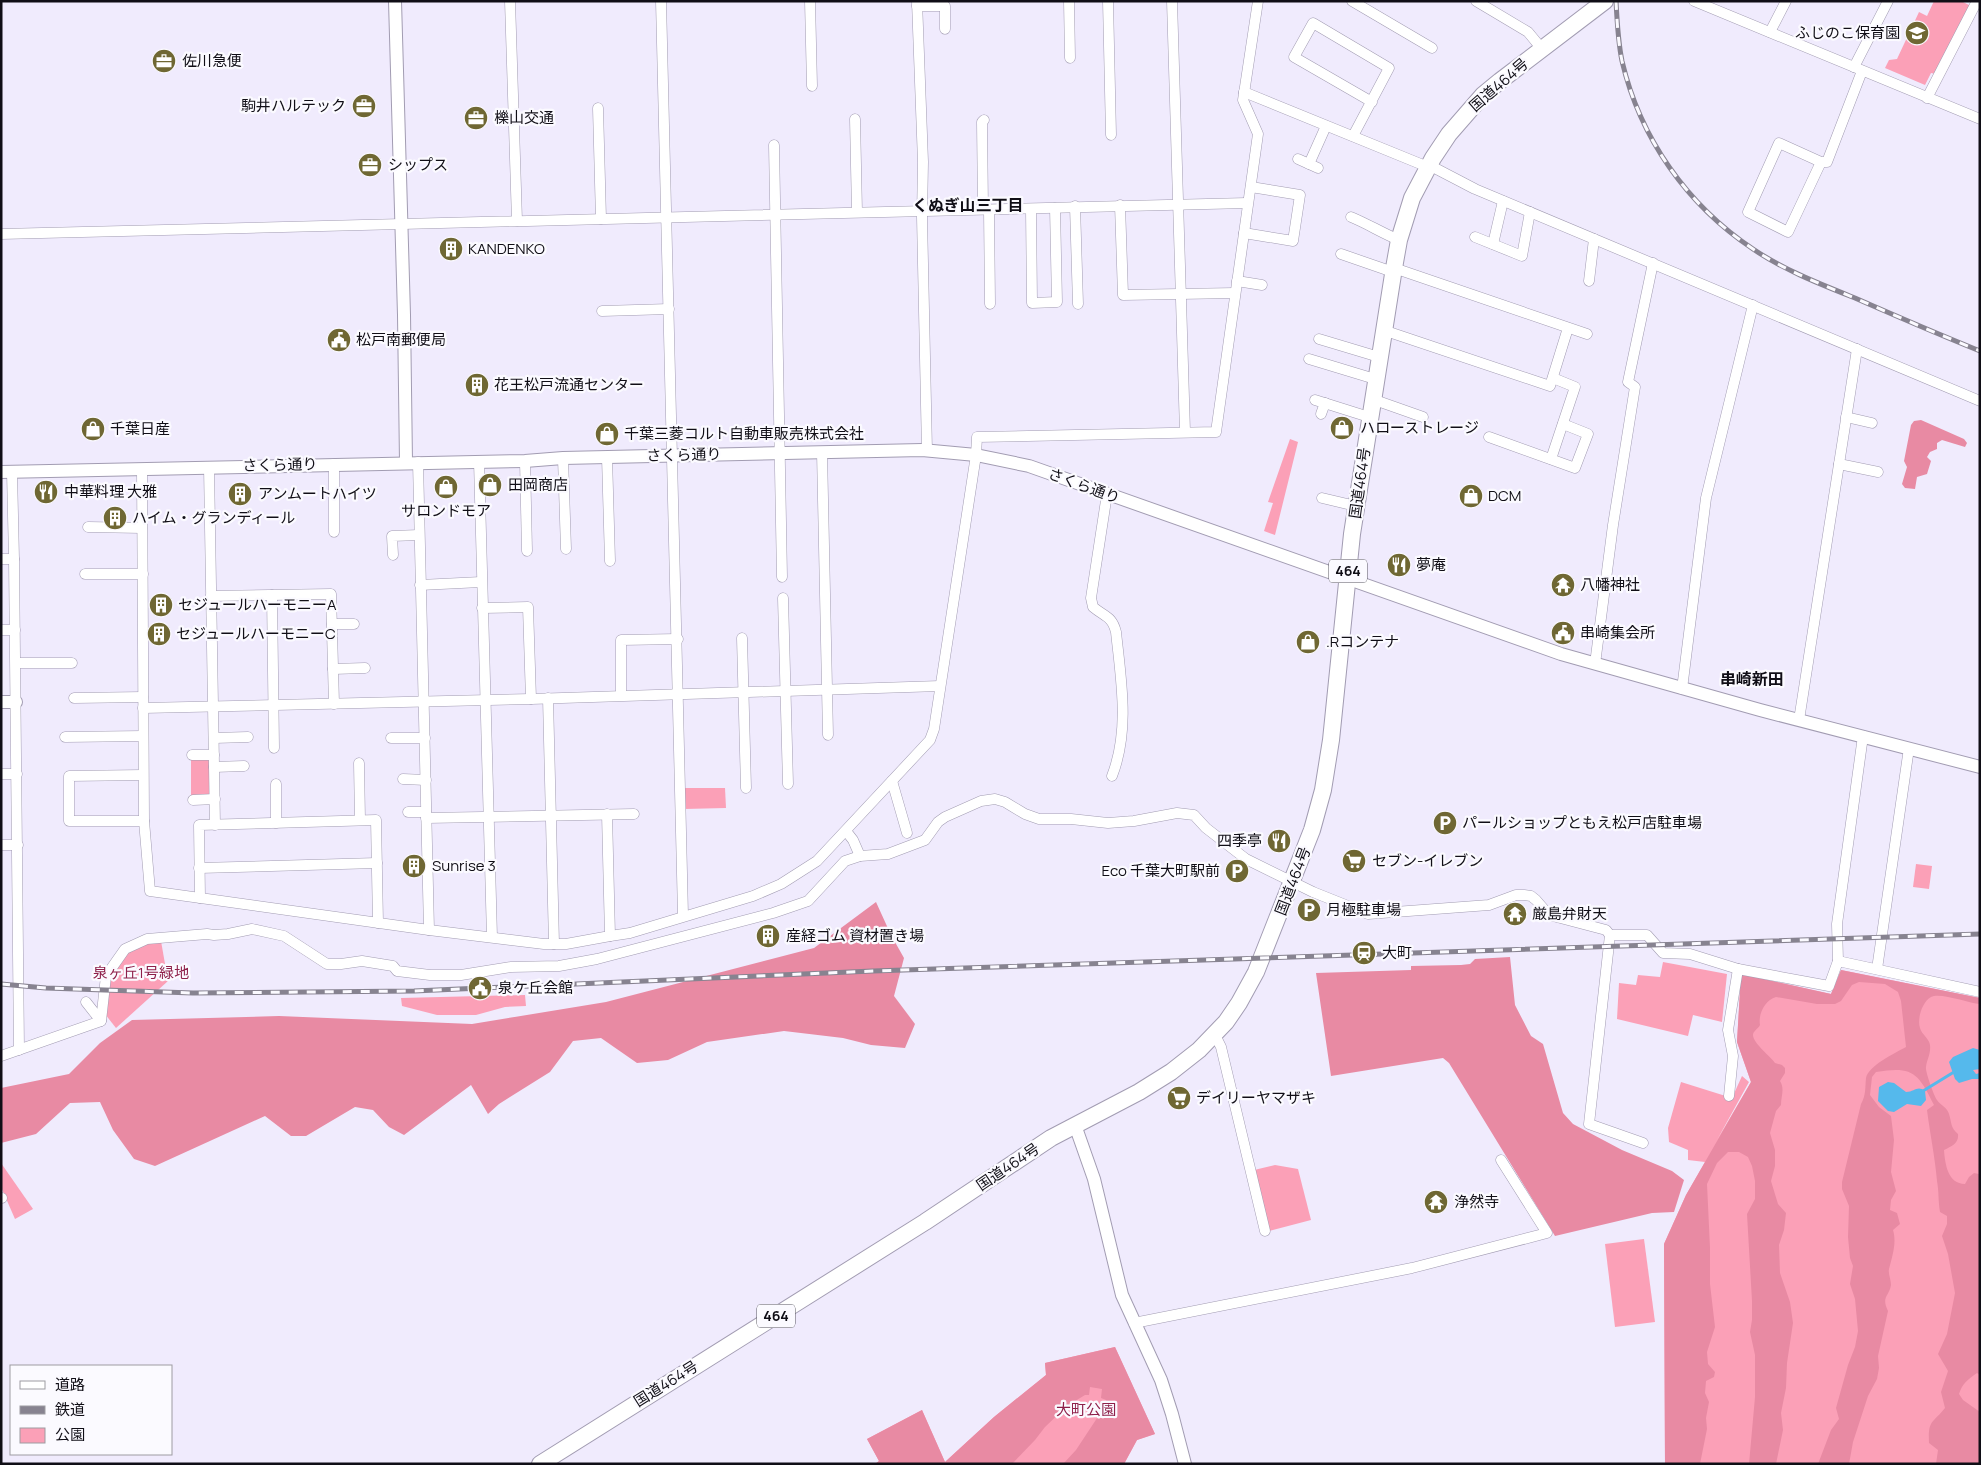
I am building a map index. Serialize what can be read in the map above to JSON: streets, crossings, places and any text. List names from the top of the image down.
{
  "streets": {
    "highway": ["国道464号", "464"],
    "street": ["さくら通り"]
  },
  "crossings": [
    ["国道464号", "さくら通り"]
  ],
  "districts": ["くぬぎ山三丁目", "串崎新田"],
  "parks": ["泉ヶ丘1号緑地", "大町公園"],
  "places": {
    "school or university": ["ふじのこ保育園"],
    "office": [
      "佐川急便",
      "駒井ハルテック",
      "櫟山交通",
      "シップス"
    ],
    "building": [
      "KANDENKO",
      "花王松戸流通センター",
      "アンムートハイツ",
      "ハイム・グランディール",
      "セジュールハーモニーA",
      "セジュールハーモニーC",
      "Sunrise 3",
      "産経ゴム 資材置き場"
    ],
    "public building": ["松戸南郵便局", "串崎集会所", "泉ケ丘会館"],
    "shop": [
      "ハローストレージ",
      "千葉日産",
      "千葉三菱コルト自動車販売株式会社",
      "田岡商店",
      "サロンドモア",
      "DCM",
      ".Rコンテナ"
    ],
    "restaurant": ["中華料理 大雅", "夢庵", "四季亭"],
    "temple": ["八幡神社", "厳島弁財天", "浄然寺"],
    "parking": ["パールショップともえ松戸店駐車場", "Eco 千葉大町駅前", "月極駐車場"],
    "supermarket": ["セブン-イレブン", "デイリーヤマザキ"],
    "station": ["大町"]
  },
  "legend": ["道路", "鉄道", "公園"]
}
